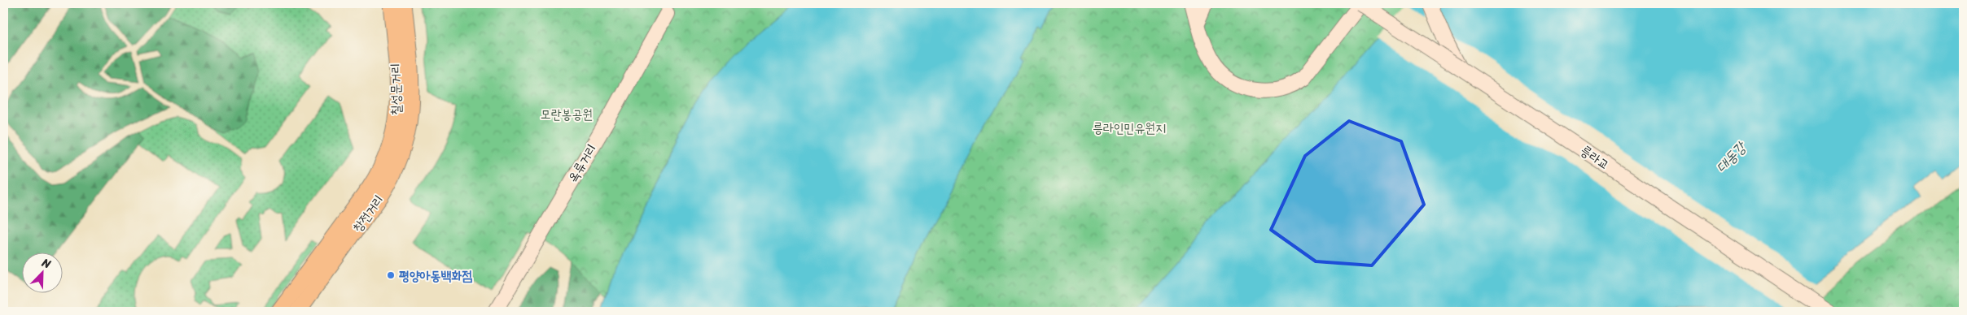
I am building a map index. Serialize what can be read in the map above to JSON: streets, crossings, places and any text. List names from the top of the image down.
{
  "streets": {
    "main road": [
      "칠성문거리",
      "릉라교",
      "옥류거리",
      "창전거리"
    ]
  },
  "crossings": [
    ["칠성문거리", "창전거리"]
  ],
  "water": ["대동강"],
  "parks": ["모란봉공원", "릉라인민유원지"],
  "places": ["평양아동백화점"],
  "north": "top right"
}
